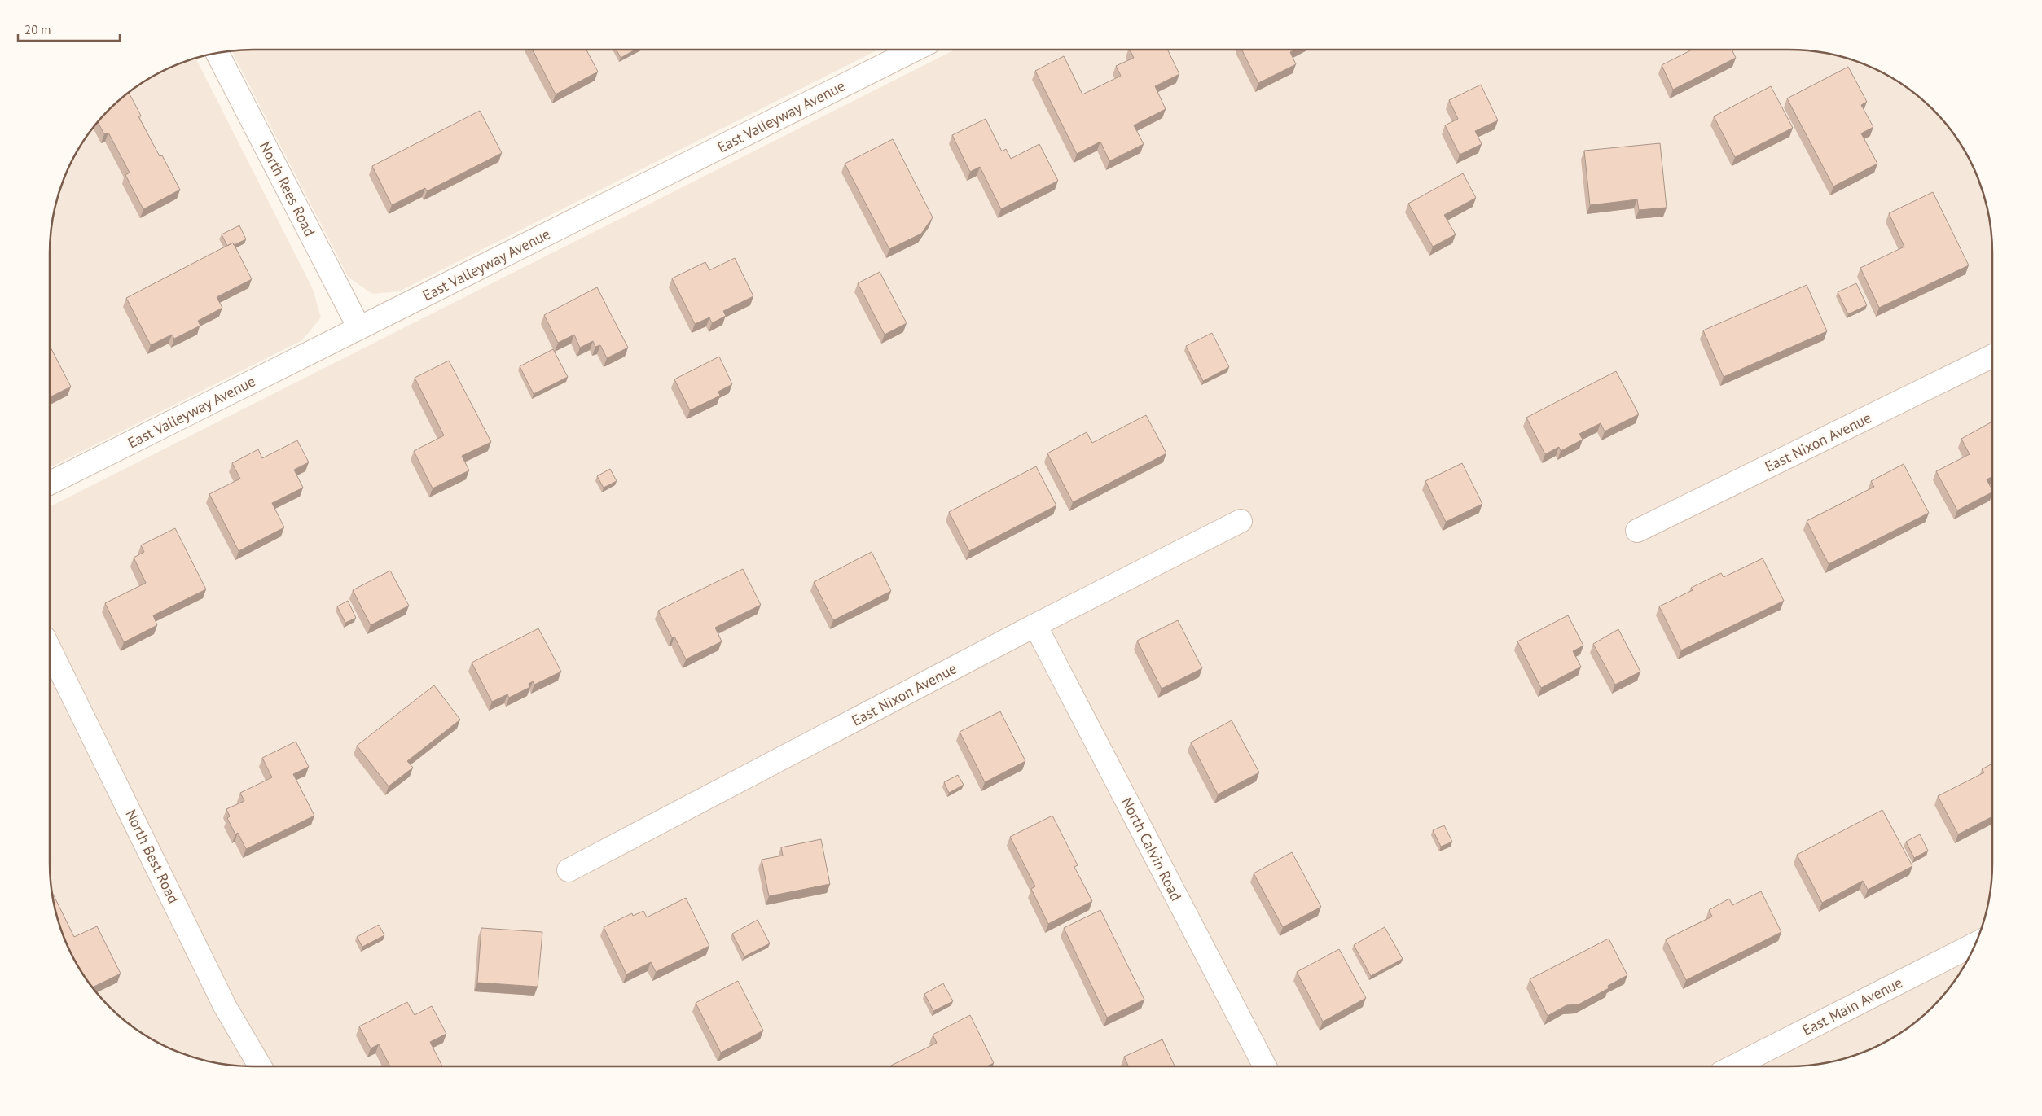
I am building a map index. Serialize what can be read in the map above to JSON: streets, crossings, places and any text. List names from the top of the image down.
{
  "streets": {
    "street": [
      "East Valleyway Avenue",
      "North Rees Road",
      "East Nixon Avenue",
      "North Calvin Road",
      "North Best Road",
      "East Main Avenue"
    ]
  },
  "crossings": [
    ["East Valleyway Avenue", "North Rees Road"],
    ["East Nixon Avenue", "North Calvin Road"]
  ],
  "scale_bar": "20 m"
}
